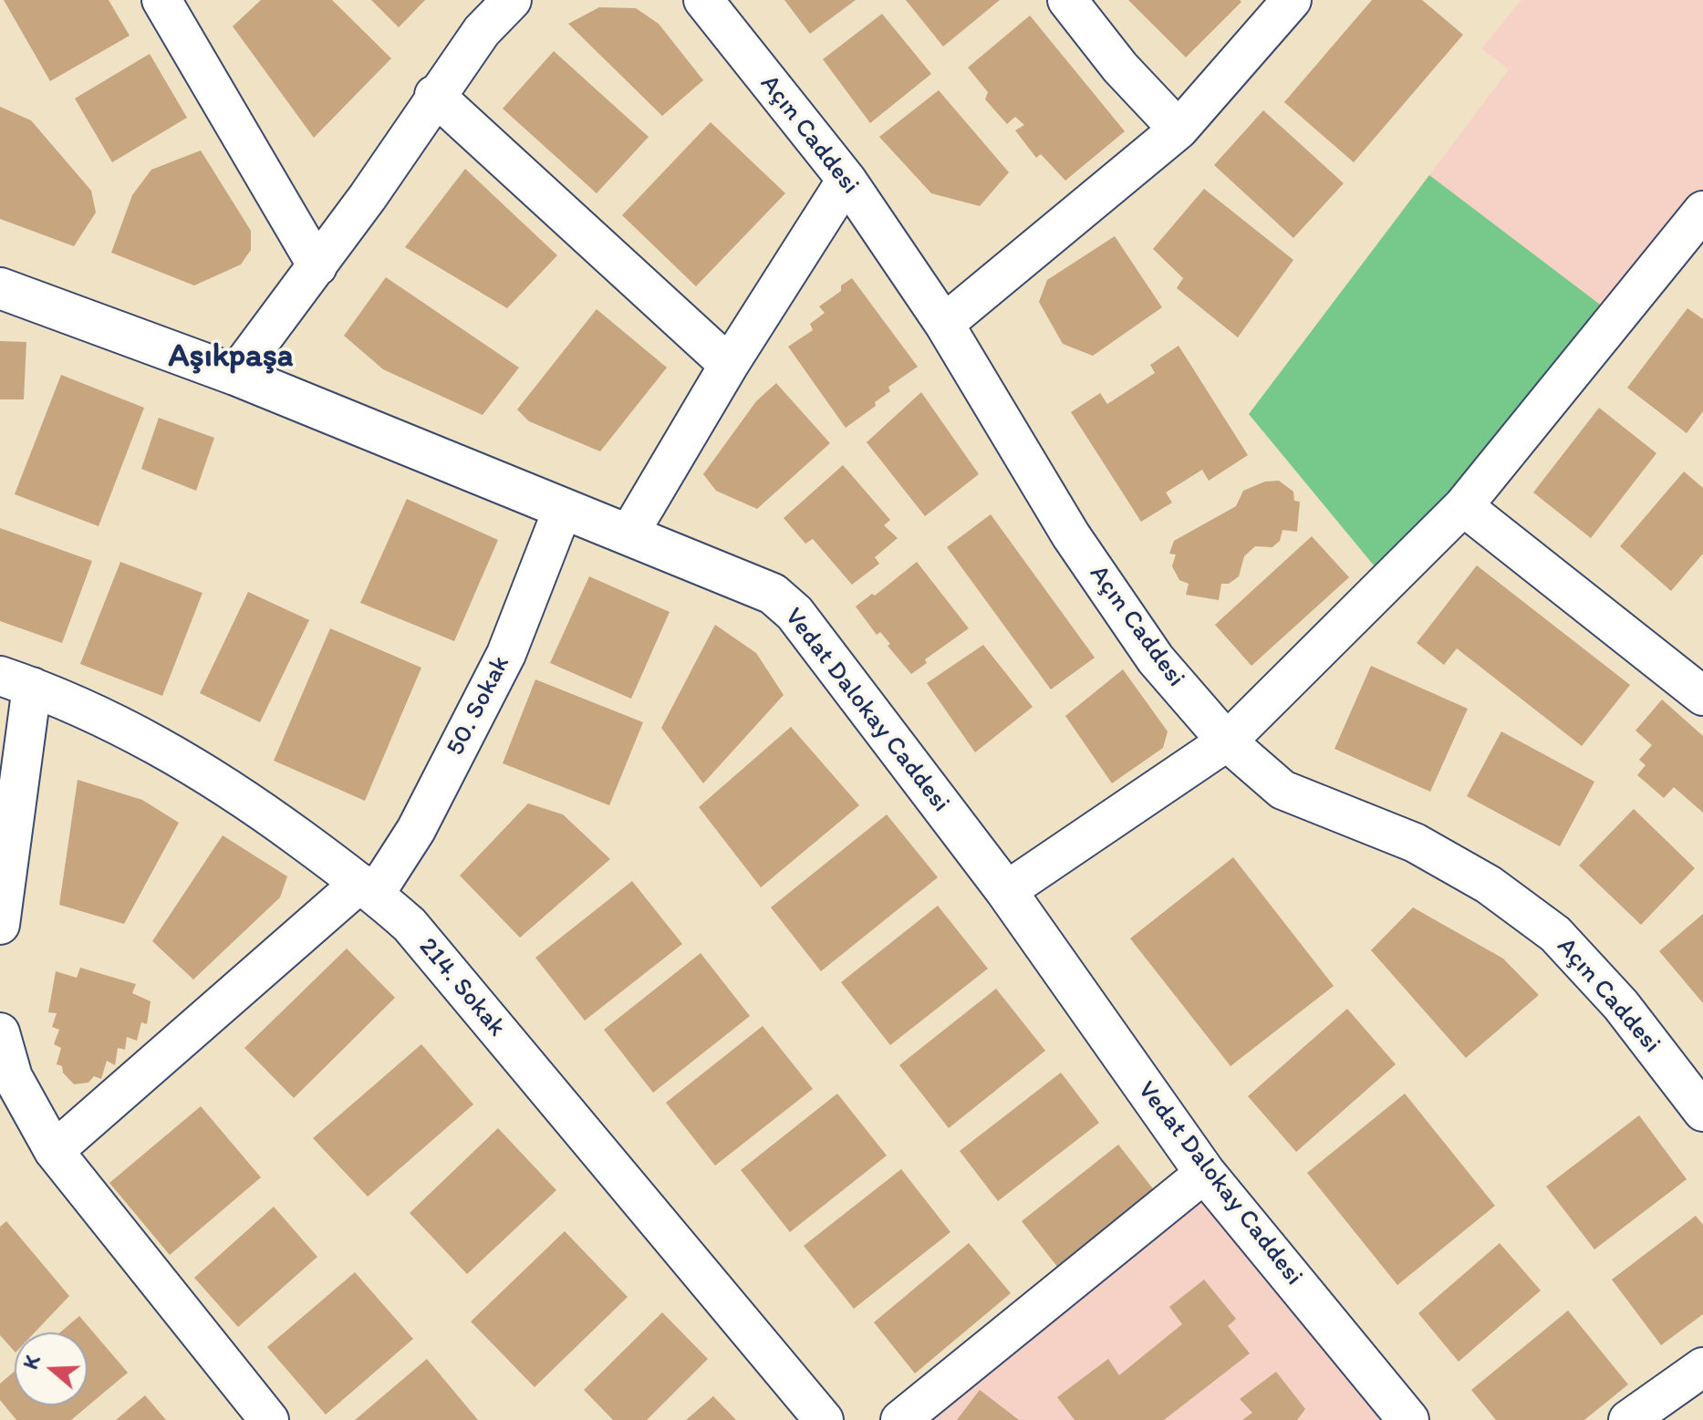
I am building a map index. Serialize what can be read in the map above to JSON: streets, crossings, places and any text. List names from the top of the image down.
{
  "streets": {
    "street": [
      "Açın Caddesi",
      "50. Sokak",
      "Vedat Dalokay Caddesi",
      "214. Sokak"
    ]
  },
  "crossings": [
    ["50. Sokak", "Vedat Dalokay Caddesi"],
    ["50. Sokak", "214. Sokak"]
  ],
  "districts": ["Aşıkpaşa"],
  "north": "left"
}
